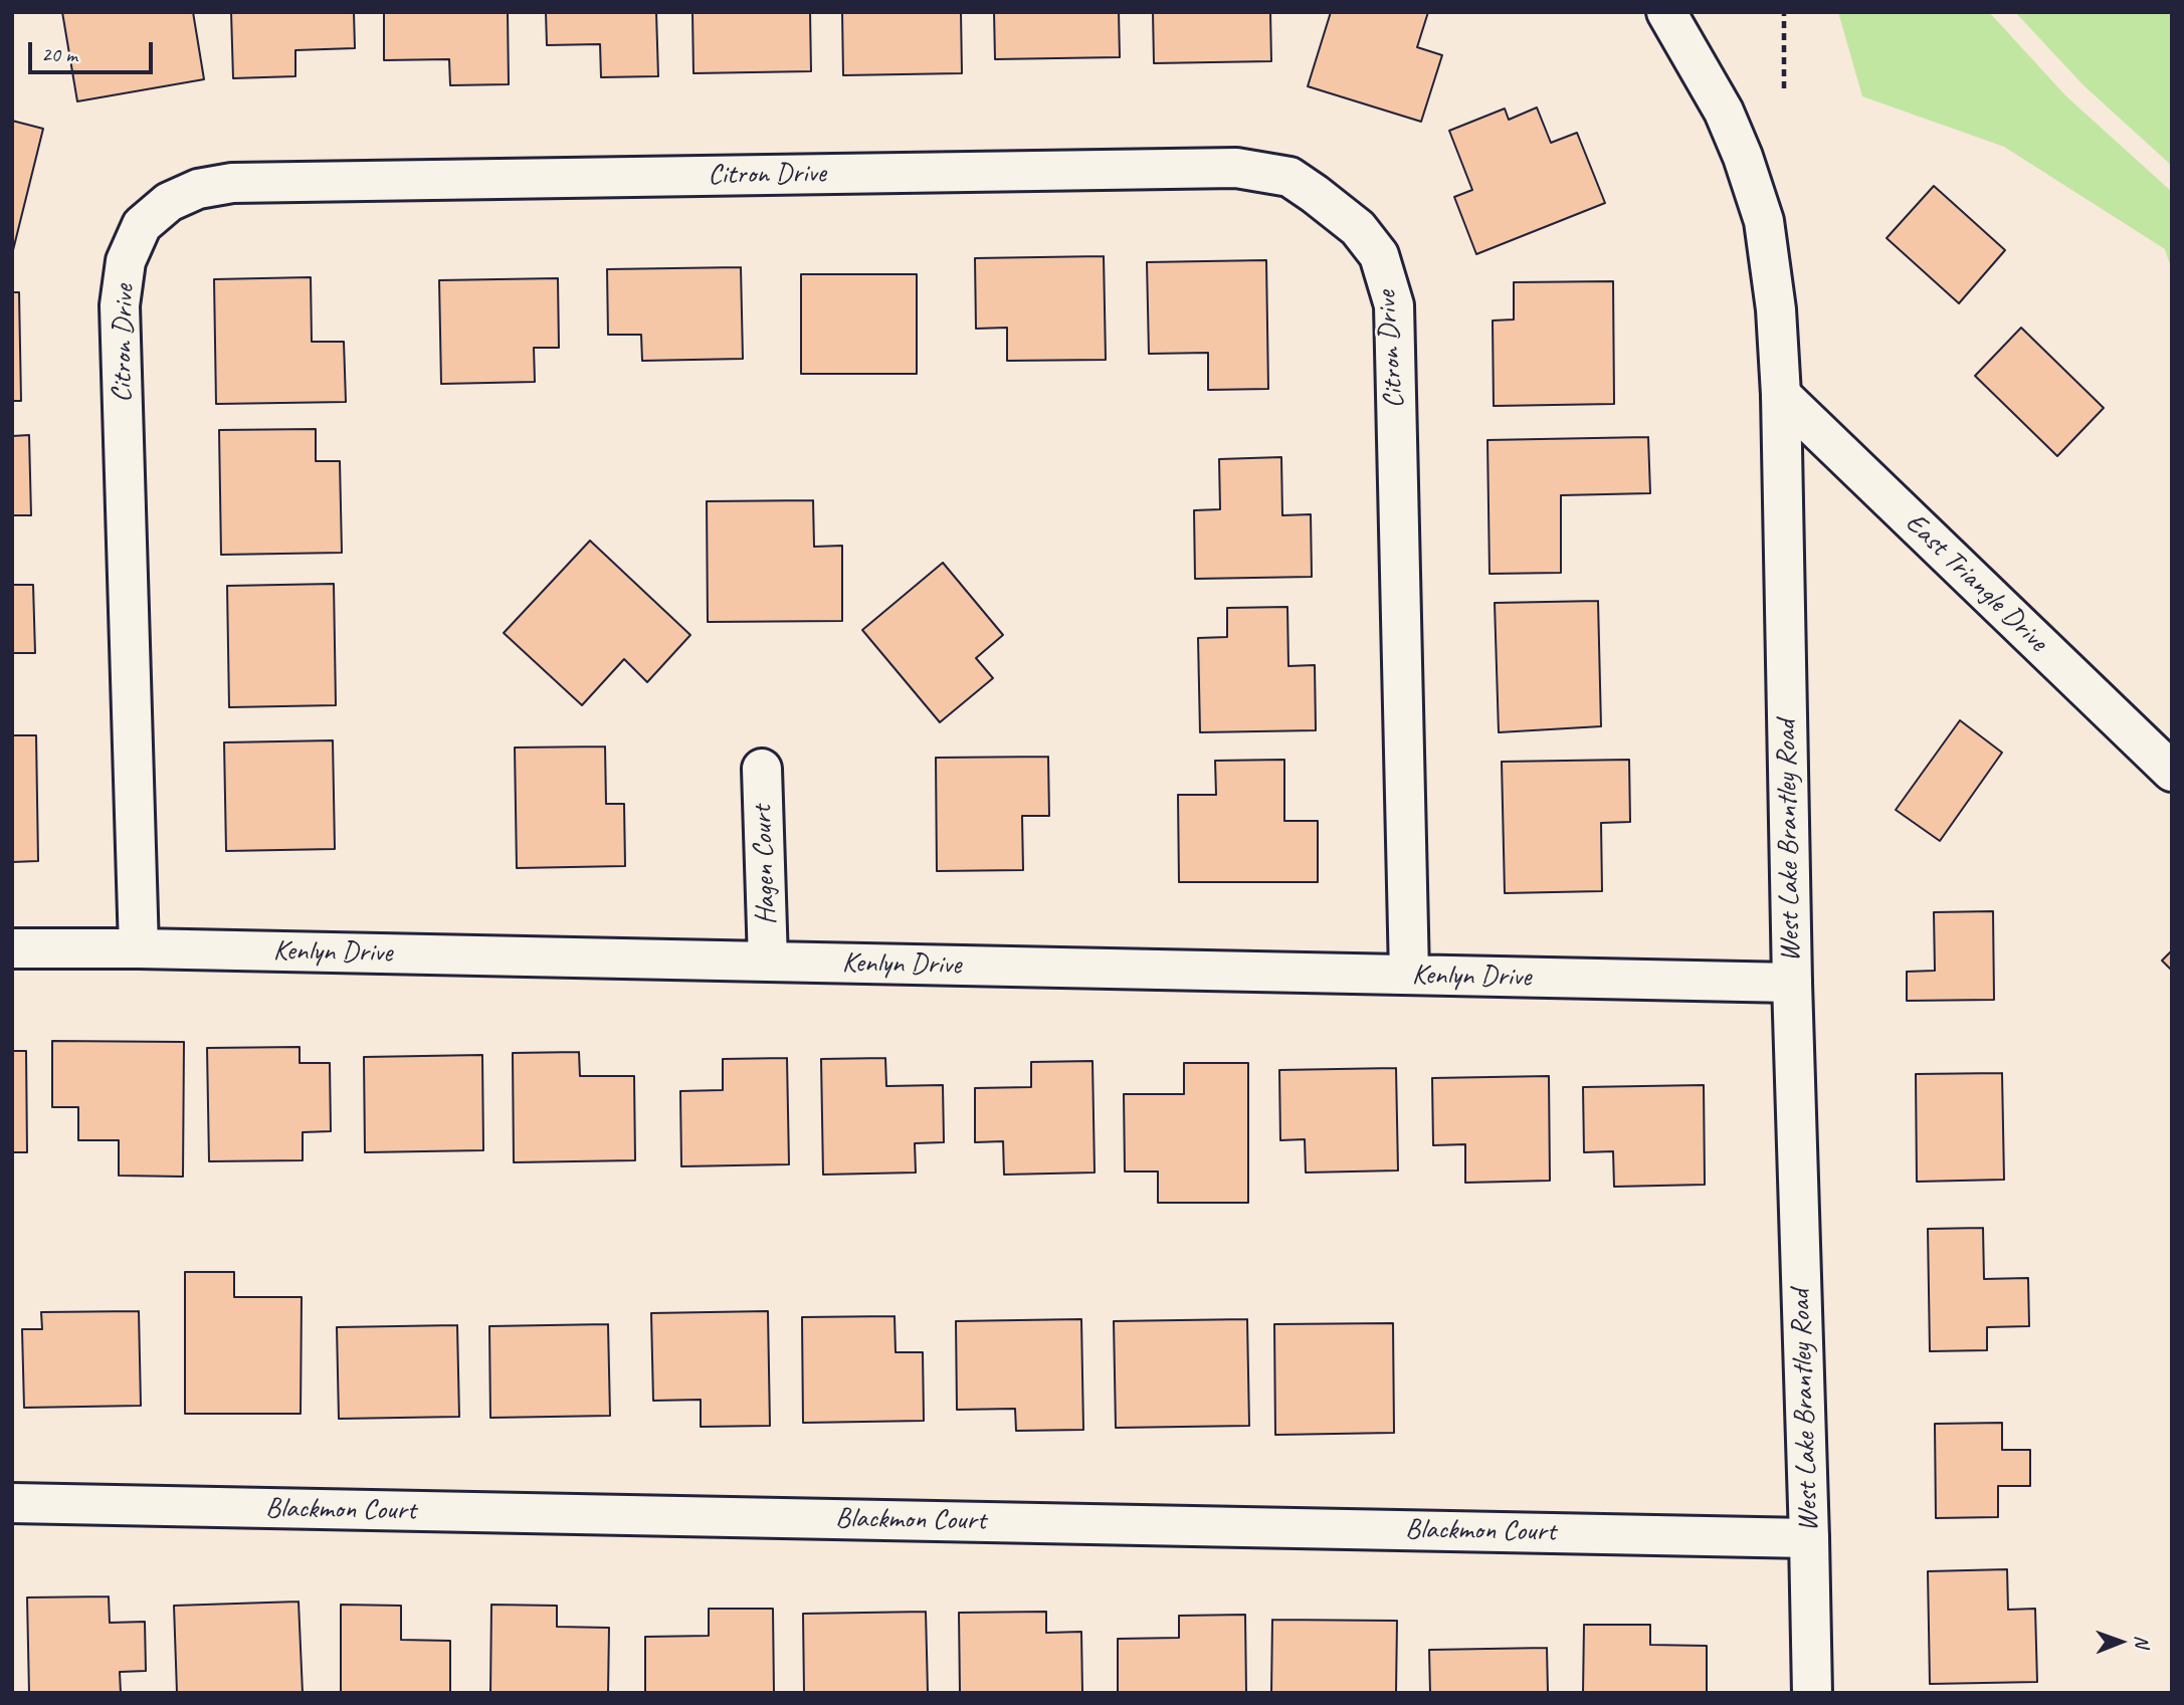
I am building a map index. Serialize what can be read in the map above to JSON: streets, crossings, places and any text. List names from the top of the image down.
{
  "streets": {
    "street": [
      "Citron Drive",
      "East Triangle Drive",
      "West Lake Brantley Road",
      "Hagen Court",
      "Kenlyn Drive",
      "Blackmon Court"
    ]
  },
  "crossings": [
    ["Citron Drive", "Kenlyn Drive"],
    ["East Triangle Drive", "West Lake Brantley Road"],
    ["West Lake Brantley Road", "Kenlyn Drive"],
    ["West Lake Brantley Road", "Blackmon Court"],
    ["Hagen Court", "Kenlyn Drive"]
  ],
  "scale_bar": "20 m",
  "north": "right"
}
